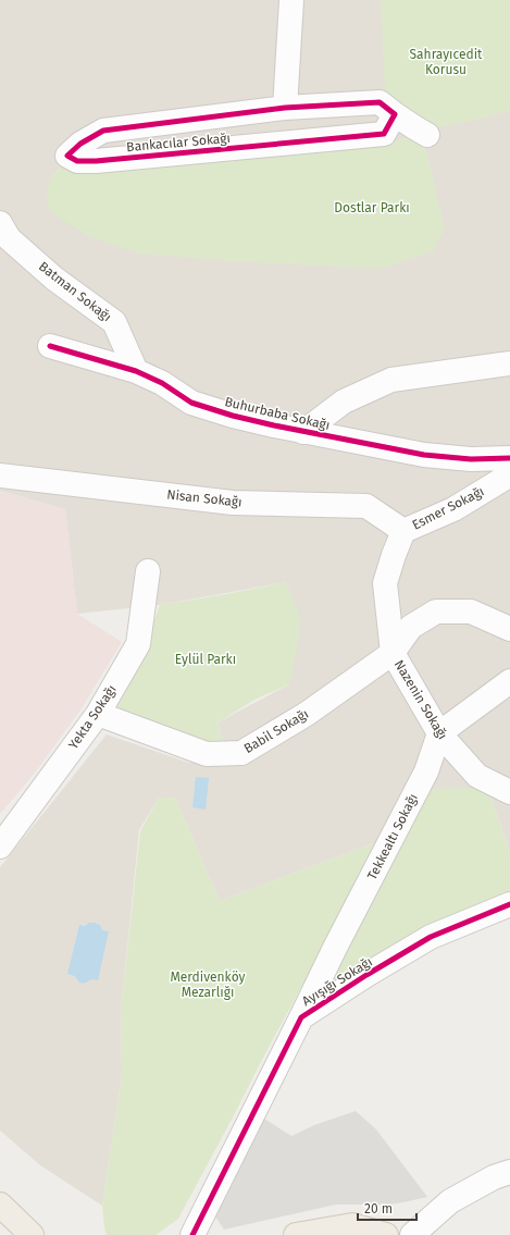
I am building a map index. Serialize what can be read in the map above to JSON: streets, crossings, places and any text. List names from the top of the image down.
{
  "streets": {
    "street": [
      "Bankacılar Sokağı",
      "Batman Sokağı",
      "Buhurbaba Sokağı",
      "Nisan Sokağı",
      "Esmer Sokağı",
      "Nazenin Sokağı",
      "Yekta Sokağı",
      "Babil Sokağı",
      "Tekkealtı Sokağı",
      "Ayışığı Sokağı"
    ]
  },
  "crossings": [
    ["Batman Sokağı", "Buhurbaba Sokağı"],
    ["Nisan Sokağı", "Esmer Sokağı"],
    ["Esmer Sokağı", "Nazenin Sokağı"],
    ["Esmer Sokağı", "Babil Sokağı"],
    ["Nazenin Sokağı", "Babil Sokağı"],
    ["Nazenin Sokağı", "Tekkealtı Sokağı"],
    ["Yekta Sokağı", "Babil Sokağı"],
    ["Tekkealtı Sokağı", "Ayışığı Sokağı"]
  ],
  "parks": [
    "Sahrayıcedit Korusu",
    "Dostlar Parkı",
    "Eylül Parkı",
    "Merdivenköy Mezarlığı"
  ],
  "scale_bar": "20 m"
}
